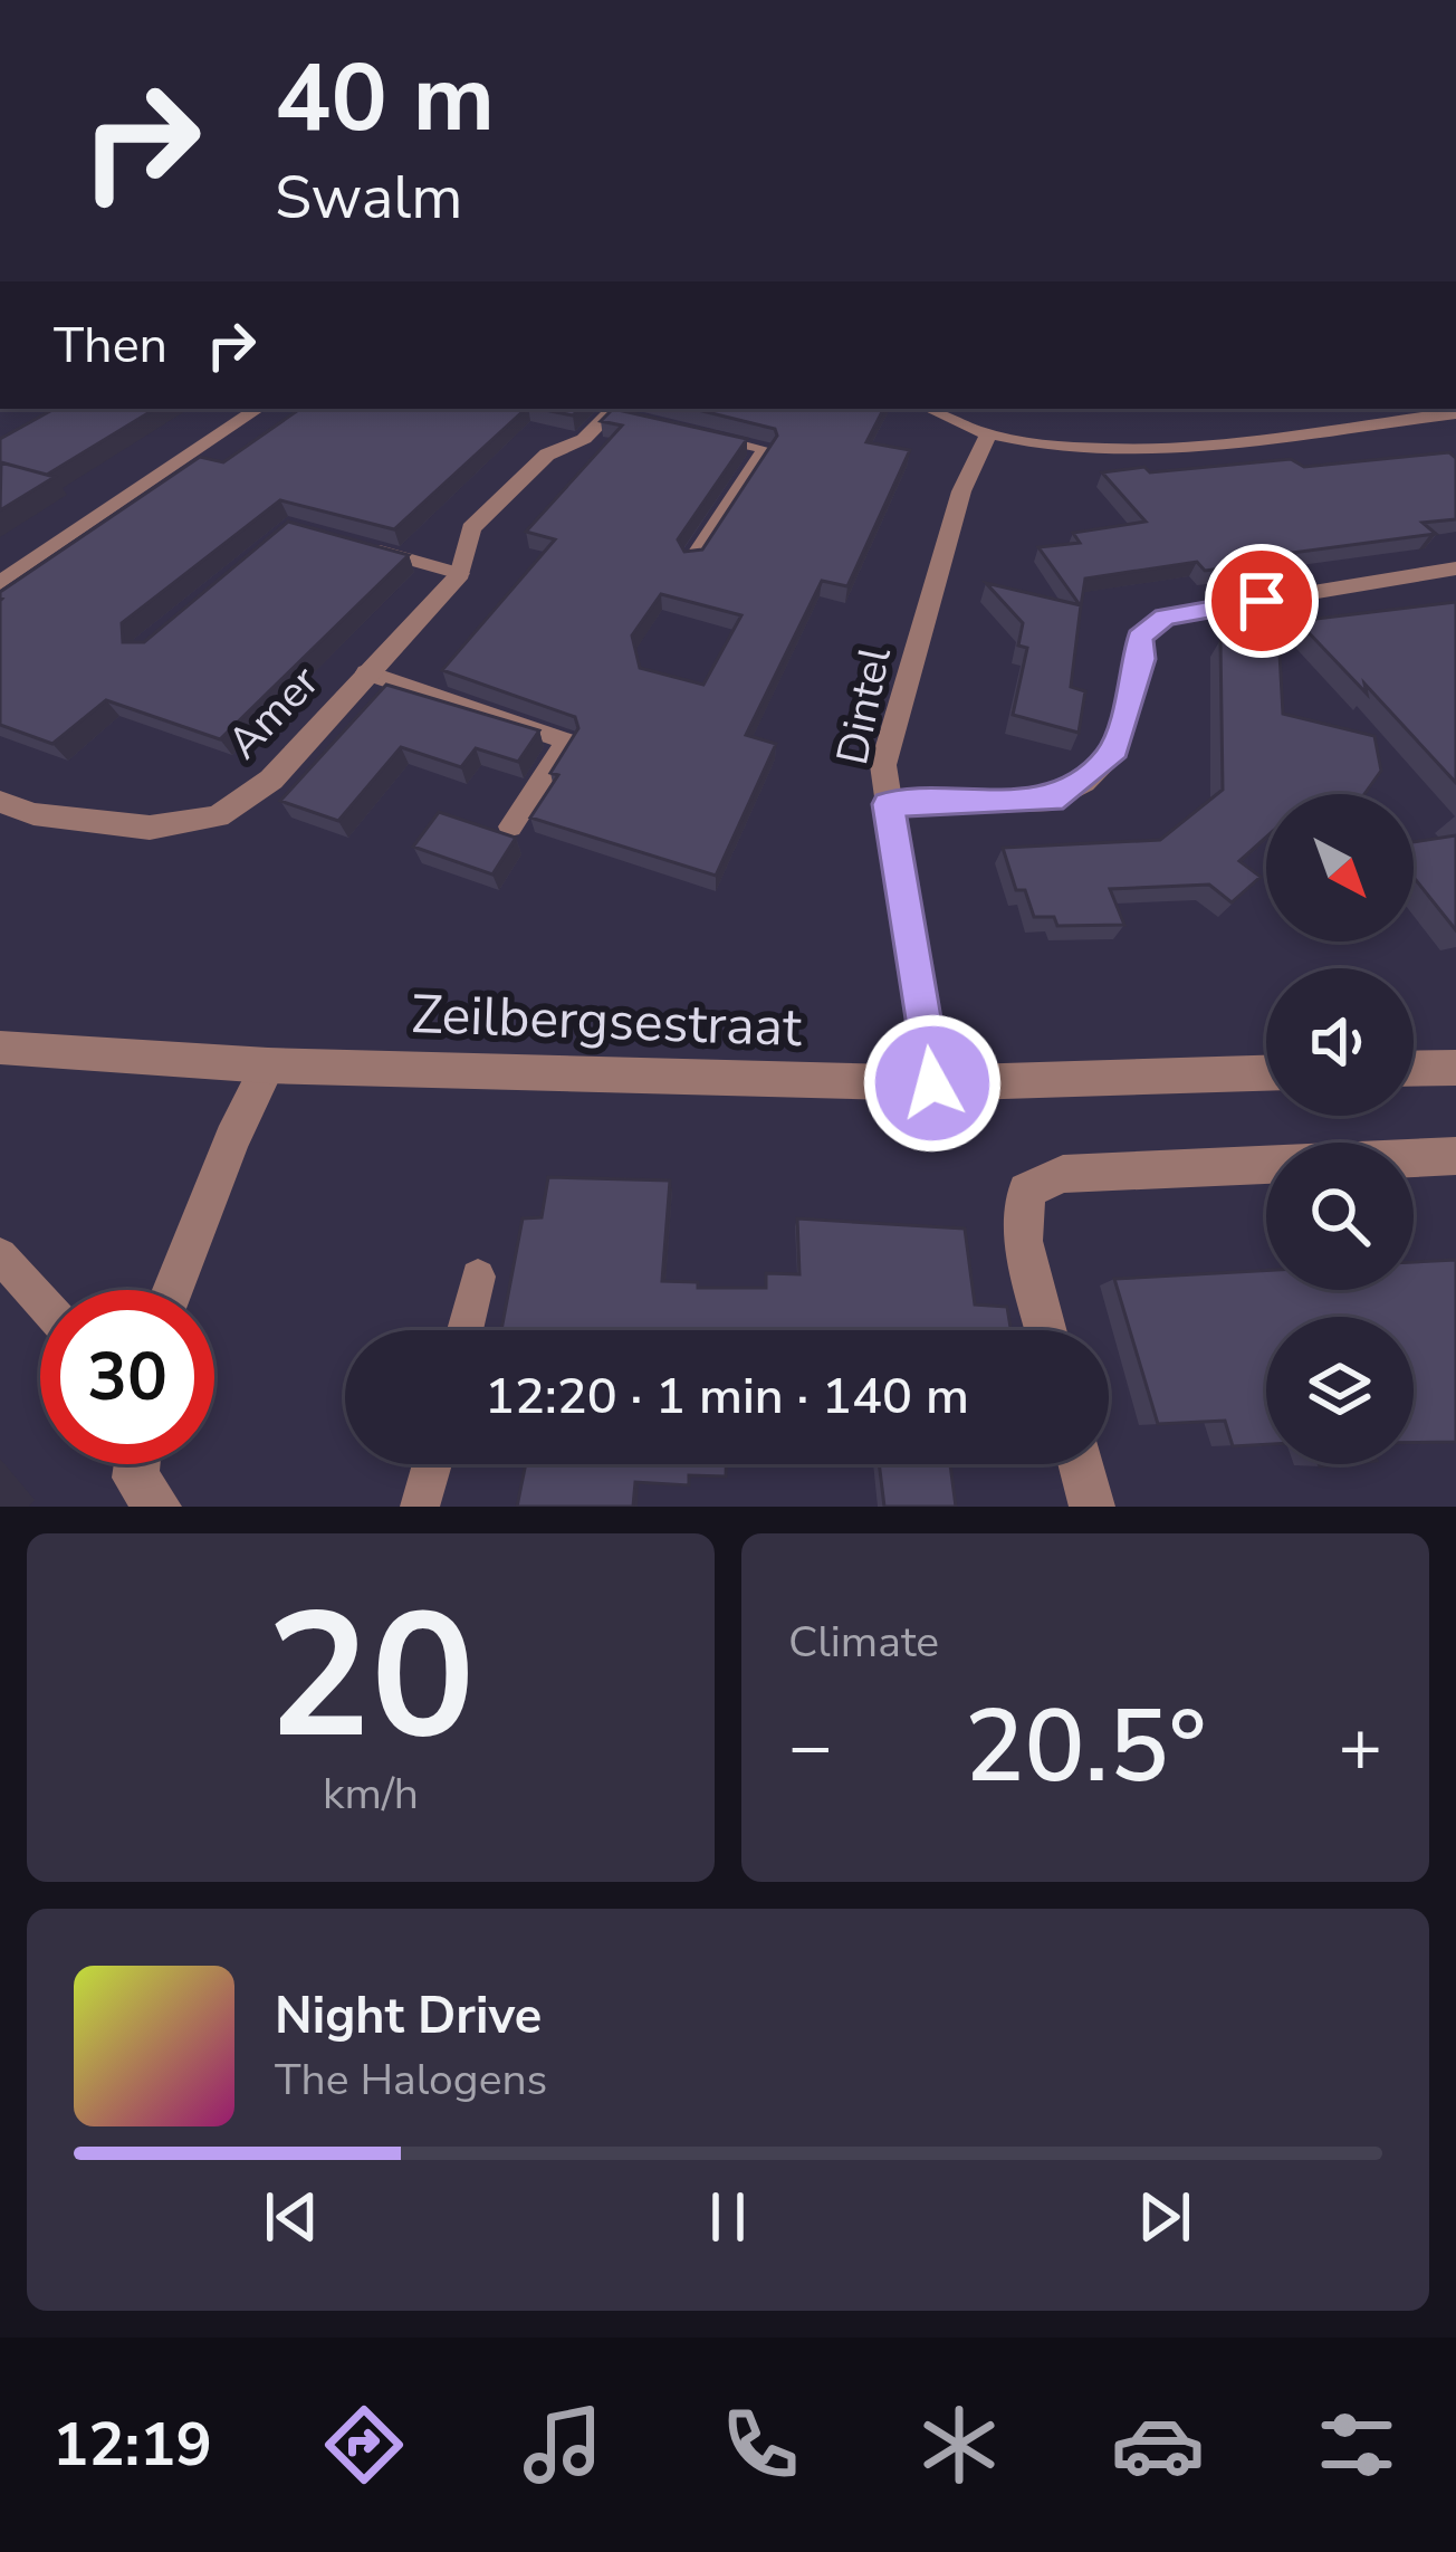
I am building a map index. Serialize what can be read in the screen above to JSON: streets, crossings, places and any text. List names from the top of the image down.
{
  "streets": {
    "street": ["Dintel", "Amer", "Zeilbergsestraat"]
  },
  "crossings": [
    ["Dintel", "Zeilbergsestraat"]
  ],
  "north": "bottom right",
  "page": {
    "turn": ["40 m", "Swalm"],
    "then": "Then",
    "limit": "30",
    "trip": "12:20 · 1 min · 140 m",
    "tile": [
      ["20", "km/h"],
      "Climate"
    ],
    "heat": ["−", "20.5°", "+"],
    "song": ["Night Drive", "The Halogens"],
    "tabs": "12:19"
  }
}
